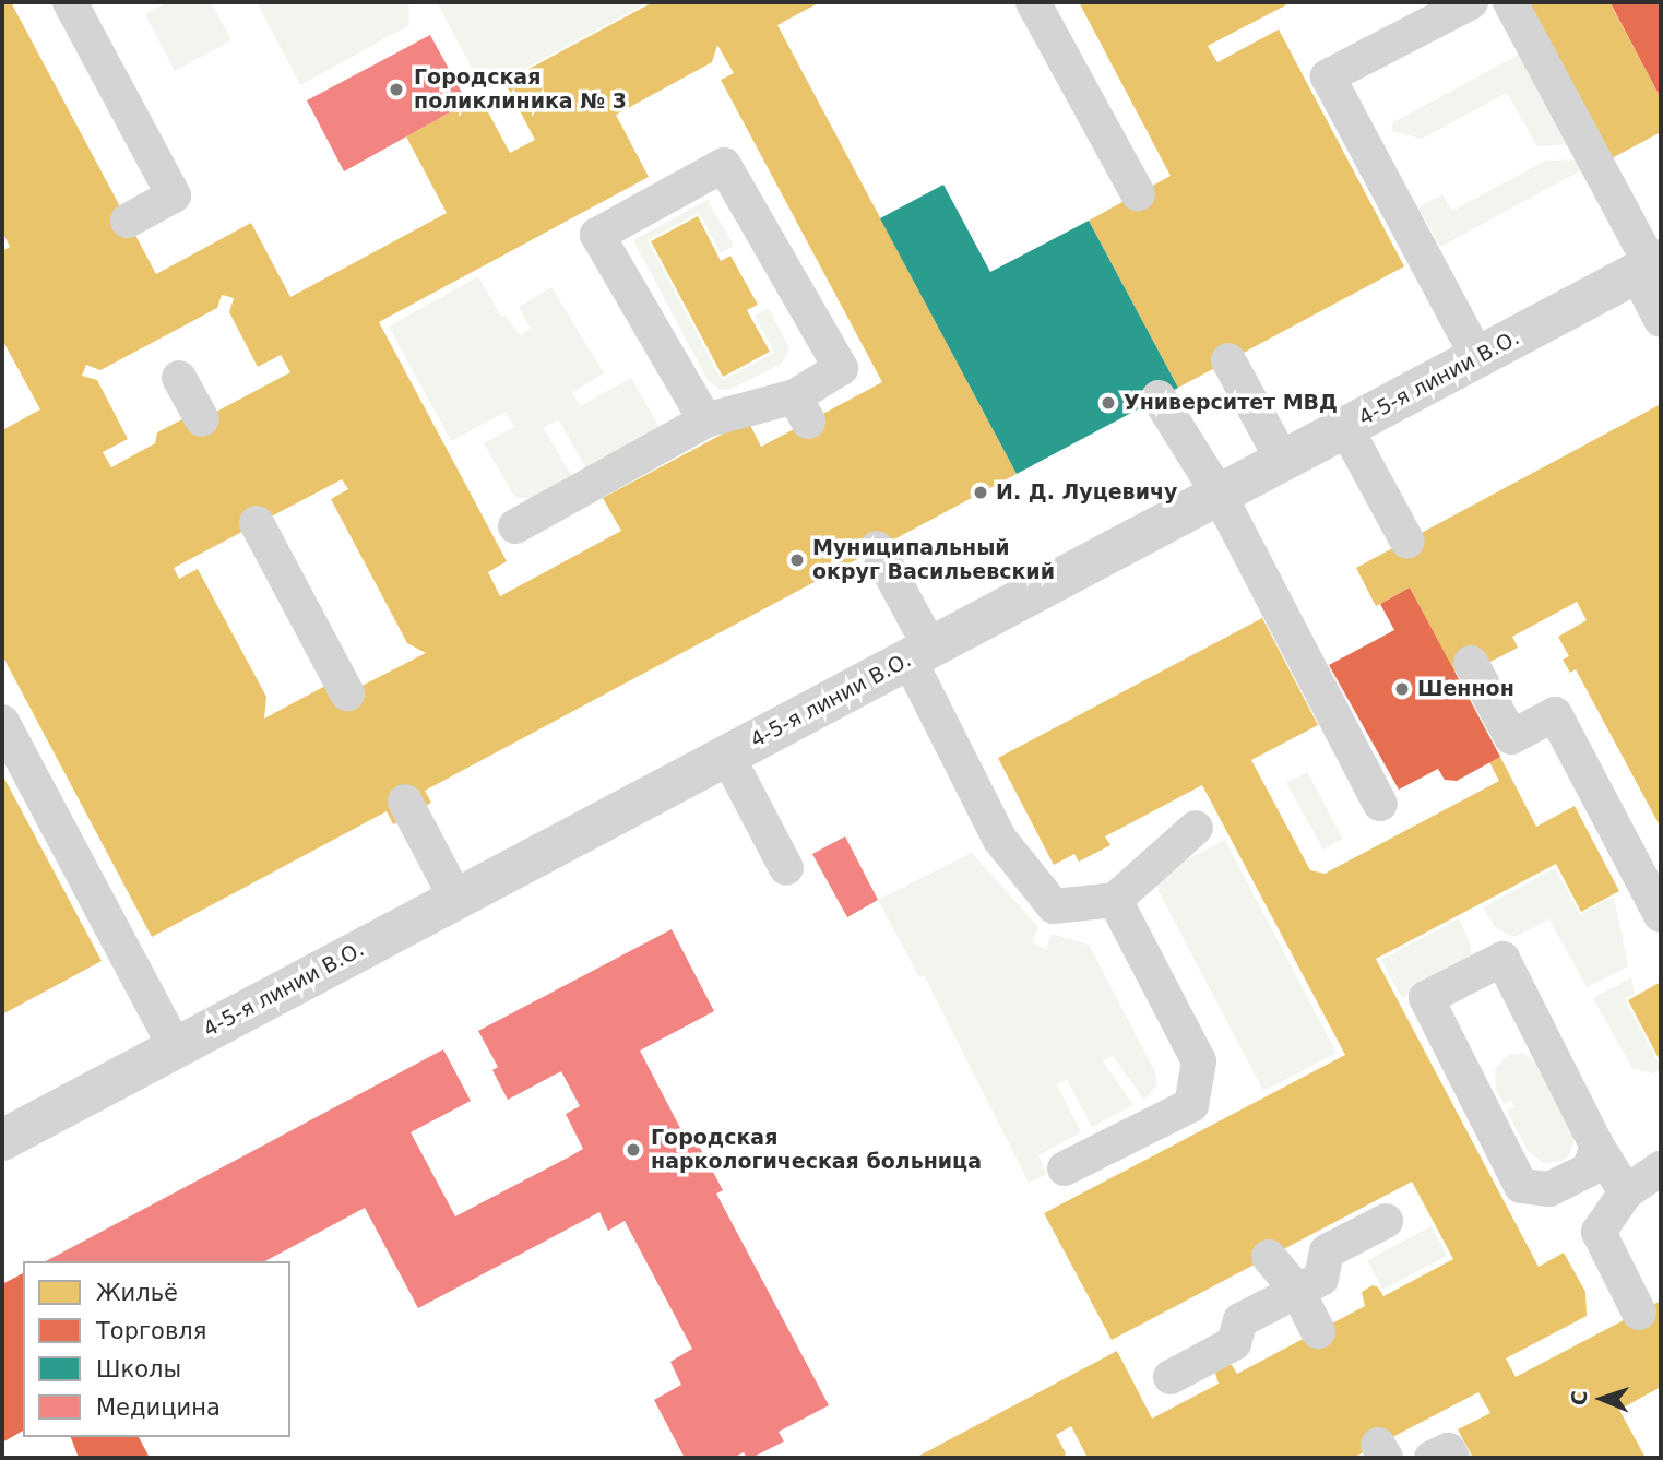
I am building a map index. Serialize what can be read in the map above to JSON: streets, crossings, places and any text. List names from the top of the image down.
{
  "streets": {
    "street": ["4-5-я линии В.О."]
  },
  "places": [
    "Городская поликлиника № 3",
    "Университет МВД",
    "И. Д. Луцевичу",
    "Муниципальный округ Васильевский",
    "Шеннон",
    "Городская наркологическая больница"
  ],
  "legend": [
    "Жильё",
    "Торговля",
    "Школы",
    "Медицина"
  ],
  "north": "left"
}
